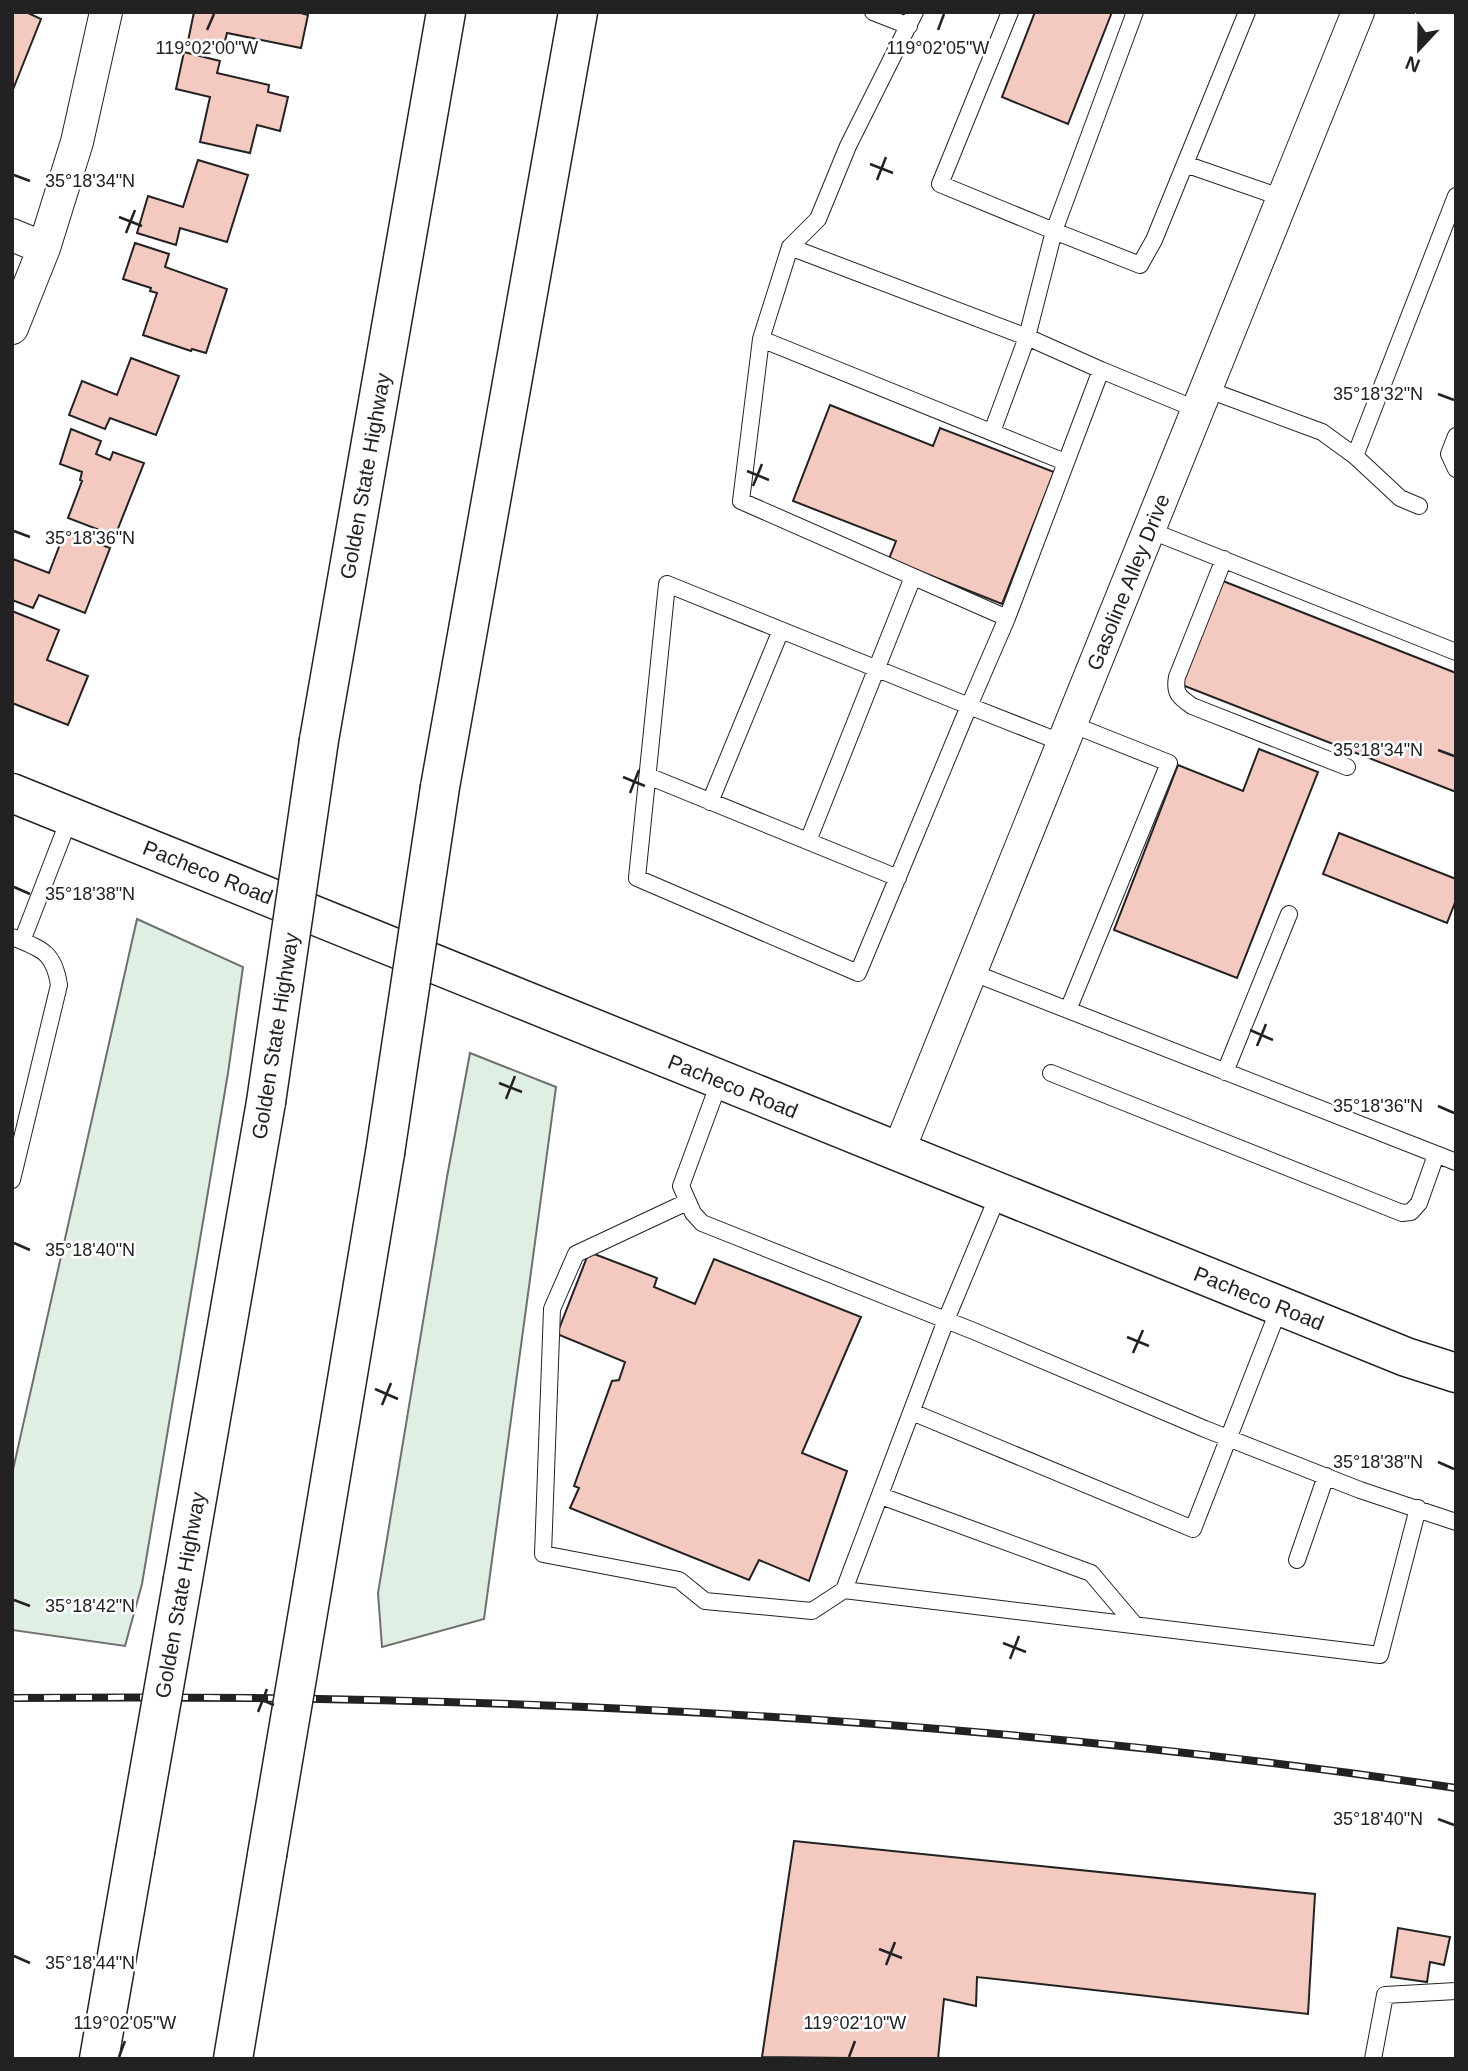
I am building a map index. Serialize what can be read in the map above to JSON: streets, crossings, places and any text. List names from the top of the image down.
{
  "streets": {
    "main road": ["Golden State Highway", "Pacheco Road"],
    "street": ["Gasoline Alley Drive"]
  },
  "crossings": [
    ["Gasoline Alley Drive", "Pacheco Road"]
  ],
  "north": "bottom",
  "coordinates": [
    "119°02'00\"W",
    "119°02'05\"W",
    "35°18'34\"N",
    "35°18'32\"N",
    "35°18'36\"N",
    "35°18'38\"N",
    "35°18'40\"N",
    "35°18'42\"N",
    "35°18'44\"N",
    "119°02'10\"W"
  ]
}
